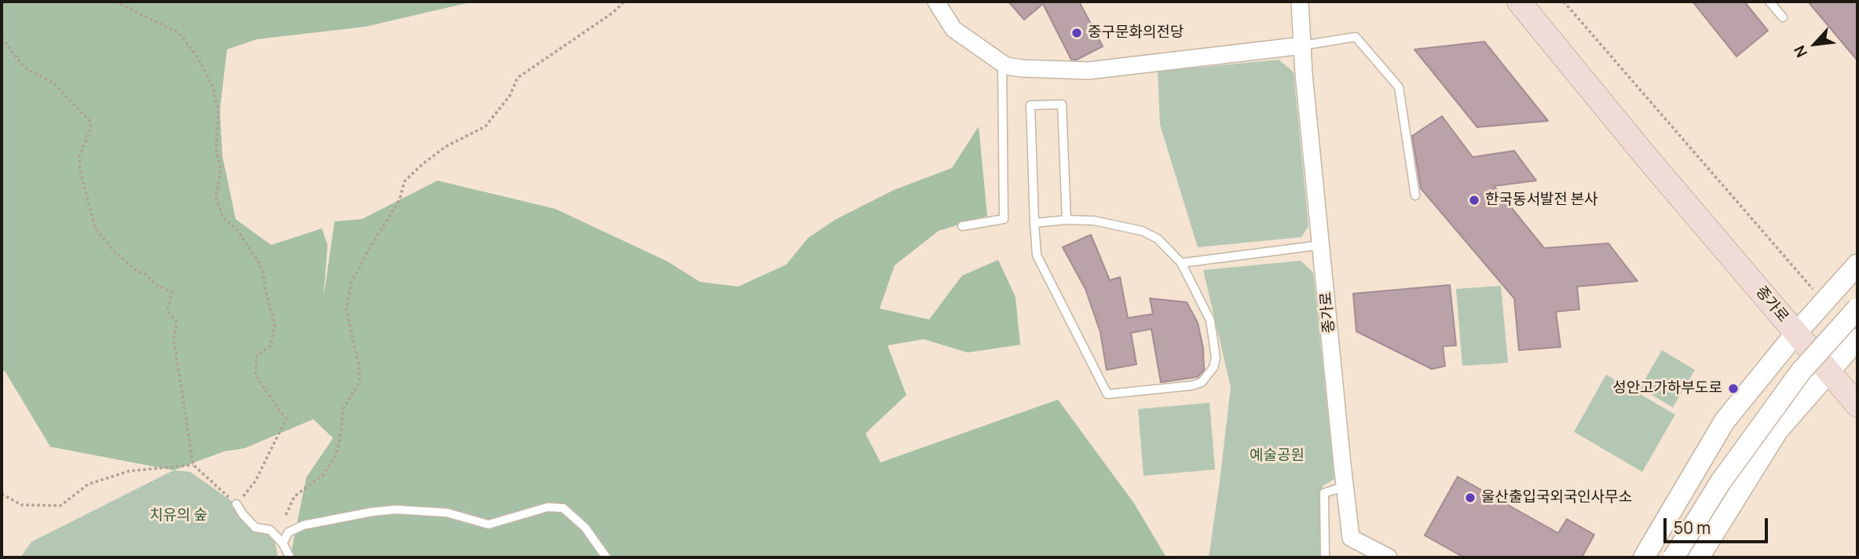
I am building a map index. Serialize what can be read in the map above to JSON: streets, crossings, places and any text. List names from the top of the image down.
{
  "streets": {
    "main road": ["종가로"]
  },
  "parks": ["예술공원", "치유의 숲"],
  "places": [
    "중구문화의전당",
    "한국동서발전 본사",
    "성안고가하부도로",
    "울산출입국외국인사무소"
  ],
  "scale_bar": "50 m",
  "north": "bottom left"
}
